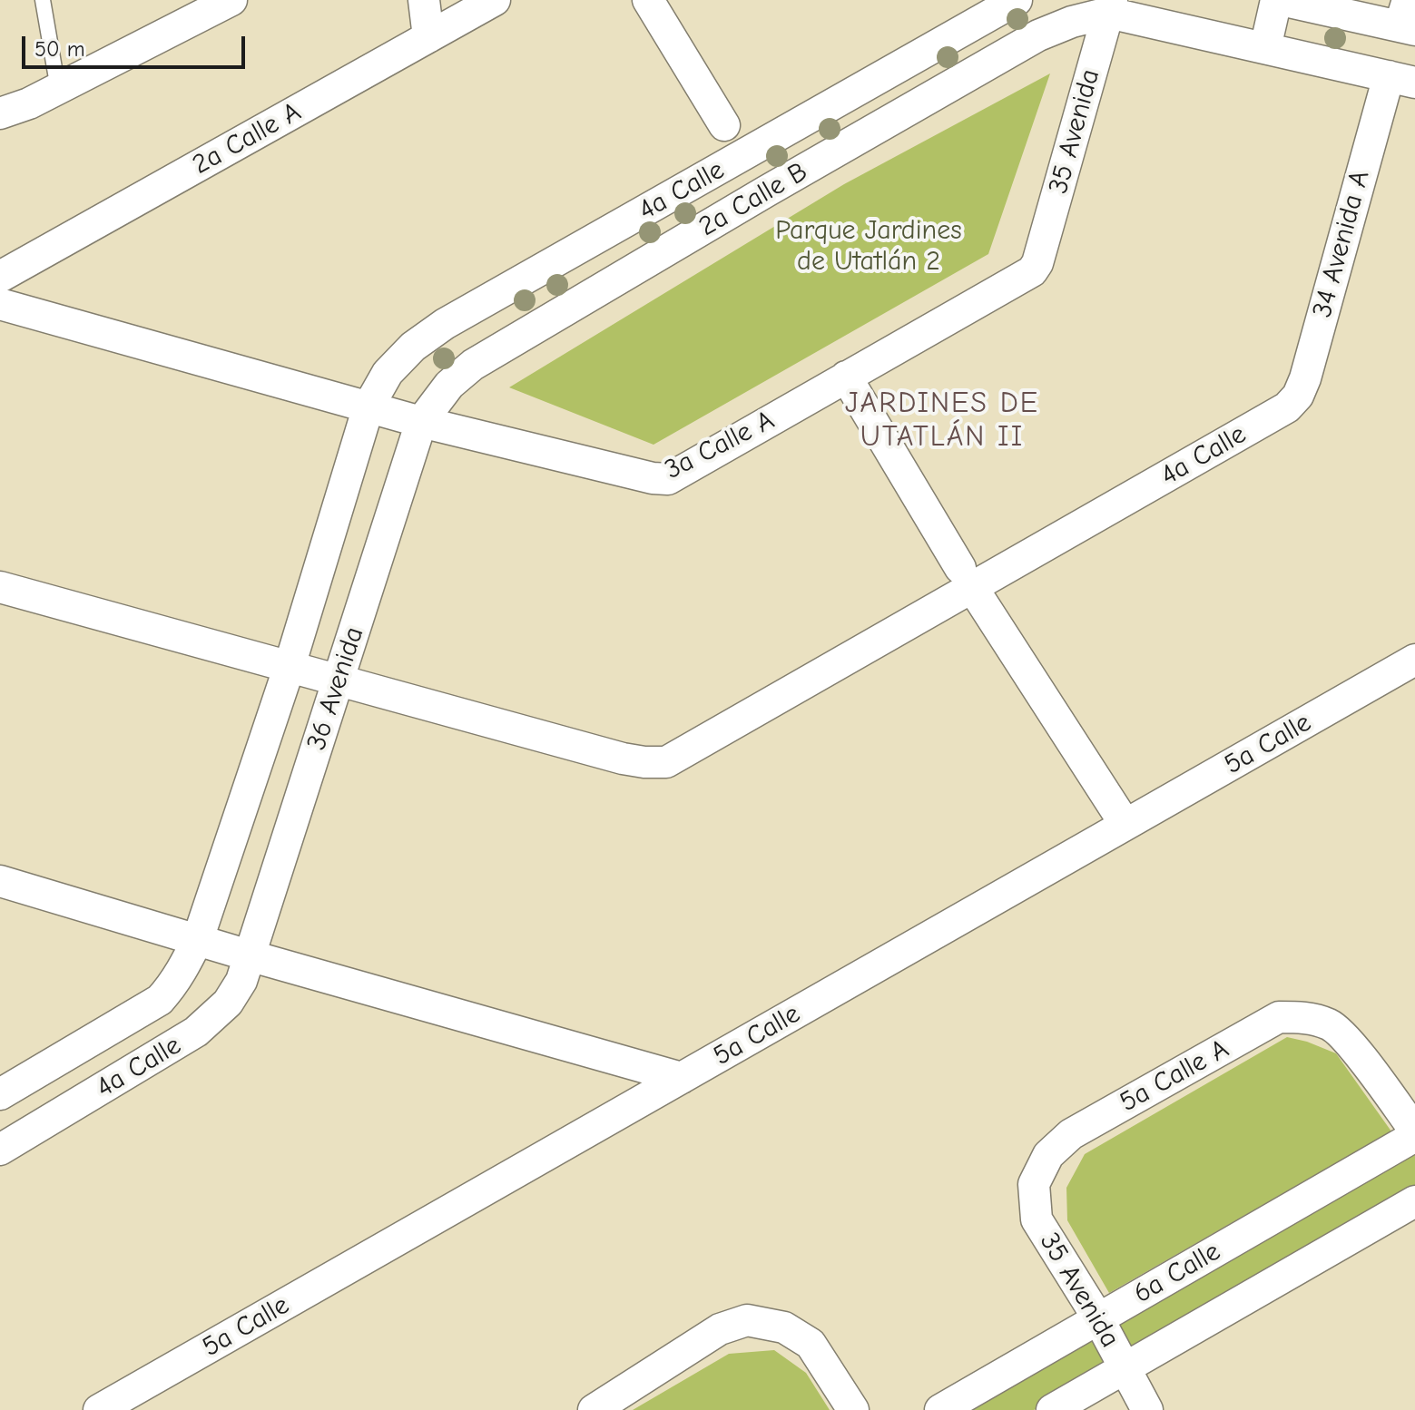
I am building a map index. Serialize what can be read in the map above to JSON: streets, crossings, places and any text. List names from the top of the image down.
{
  "streets": {
    "street": [
      "35 Avenida",
      "2a Calle A",
      "4a Calle",
      "2a Calle B",
      "34 Avenida A",
      "3a Calle A",
      "36 Avenida",
      "5a Calle",
      "5a Calle A",
      "6a Calle"
    ]
  },
  "crossings": [
    ["35 Avenida", "2a Calle B"],
    ["35 Avenida", "3a Calle A"],
    ["35 Avenida", "5a Calle A"],
    ["35 Avenida", "6a Calle"],
    ["4a Calle", "34 Avenida A"],
    ["4a Calle", "3a Calle A"],
    ["4a Calle", "36 Avenida"],
    ["2a Calle B", "3a Calle A"],
    ["2a Calle B", "36 Avenida"],
    ["3a Calle A", "36 Avenida"],
    ["5a Calle A", "6a Calle"]
  ],
  "districts": ["JARDINES DE UTATLÁN II"],
  "parks": ["Parque Jardines de Utatlán 2"],
  "scale_bar": "50 m"
}
